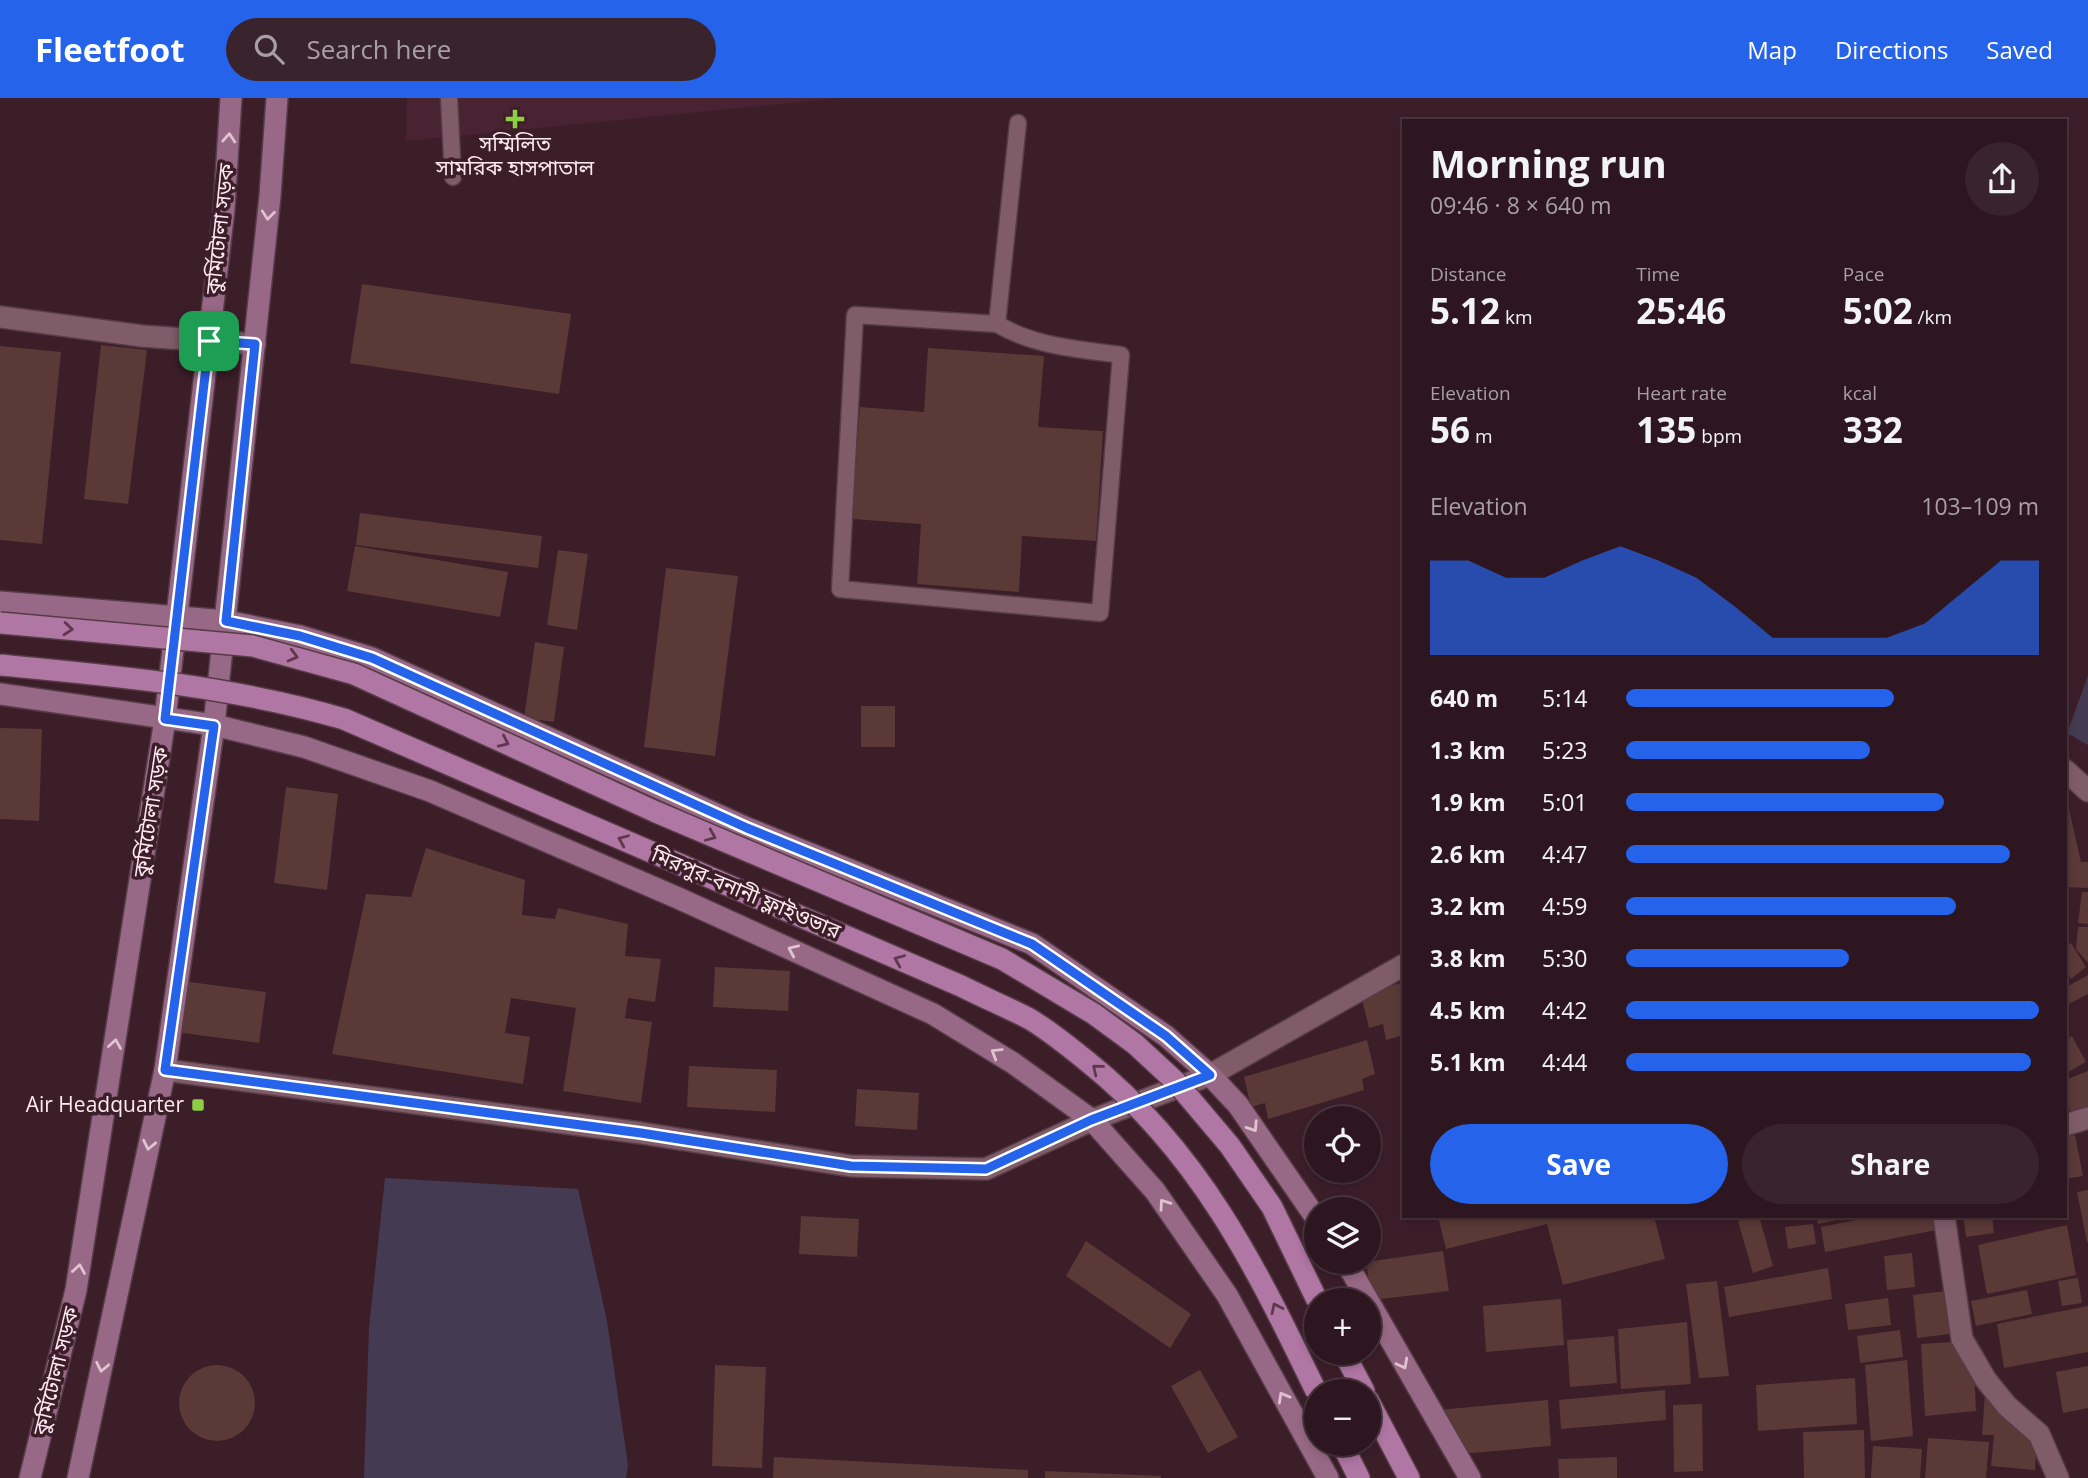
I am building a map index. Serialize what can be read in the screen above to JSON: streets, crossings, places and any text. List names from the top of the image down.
{
  "streets": {
    "main road": ["কুর্মিটোলা সড়ক", "মিরপুর-বনানী ফ্লাইওভার"]
  },
  "places": {
    "health": ["সম্মিলিত সামরিক হাসপাতাল"],
    "transit": ["Air Headquarter"]
  },
  "page": {
    "header": "Fleetfoot",
    "search": "Search here",
    "nav": ["Map", "Directions", "Saved"],
    "heading": ["Morning run", "09:46 · 8 × 640 m"],
    "stats": [
      ["Distance", "5.12 km"],
      ["Time", "25:46"],
      ["Pace", "5:02 /km"],
      ["Elevation", "56 m"],
      ["Heart rate", "135 bpm"],
      ["kcal", "332"]
    ],
    "chart": ["Elevation", "103–109 m"],
    "list": [
      {
        "name": "640 m",
        "note": "5:14"
      },
      {
        "name": "1.3 km",
        "note": "5:23"
      },
      {
        "name": "1.9 km",
        "note": "5:01"
      },
      {
        "name": "2.6 km",
        "note": "4:47"
      },
      {
        "name": "3.2 km",
        "note": "4:59"
      },
      {
        "name": "3.8 km",
        "note": "5:30"
      },
      {
        "name": "4.5 km",
        "note": "4:42"
      },
      {
        "name": "5.1 km",
        "note": "4:44"
      }
    ],
    "map_buttons": ["+", "−"],
    "buttons": ["Save", "Share"]
  }
}
